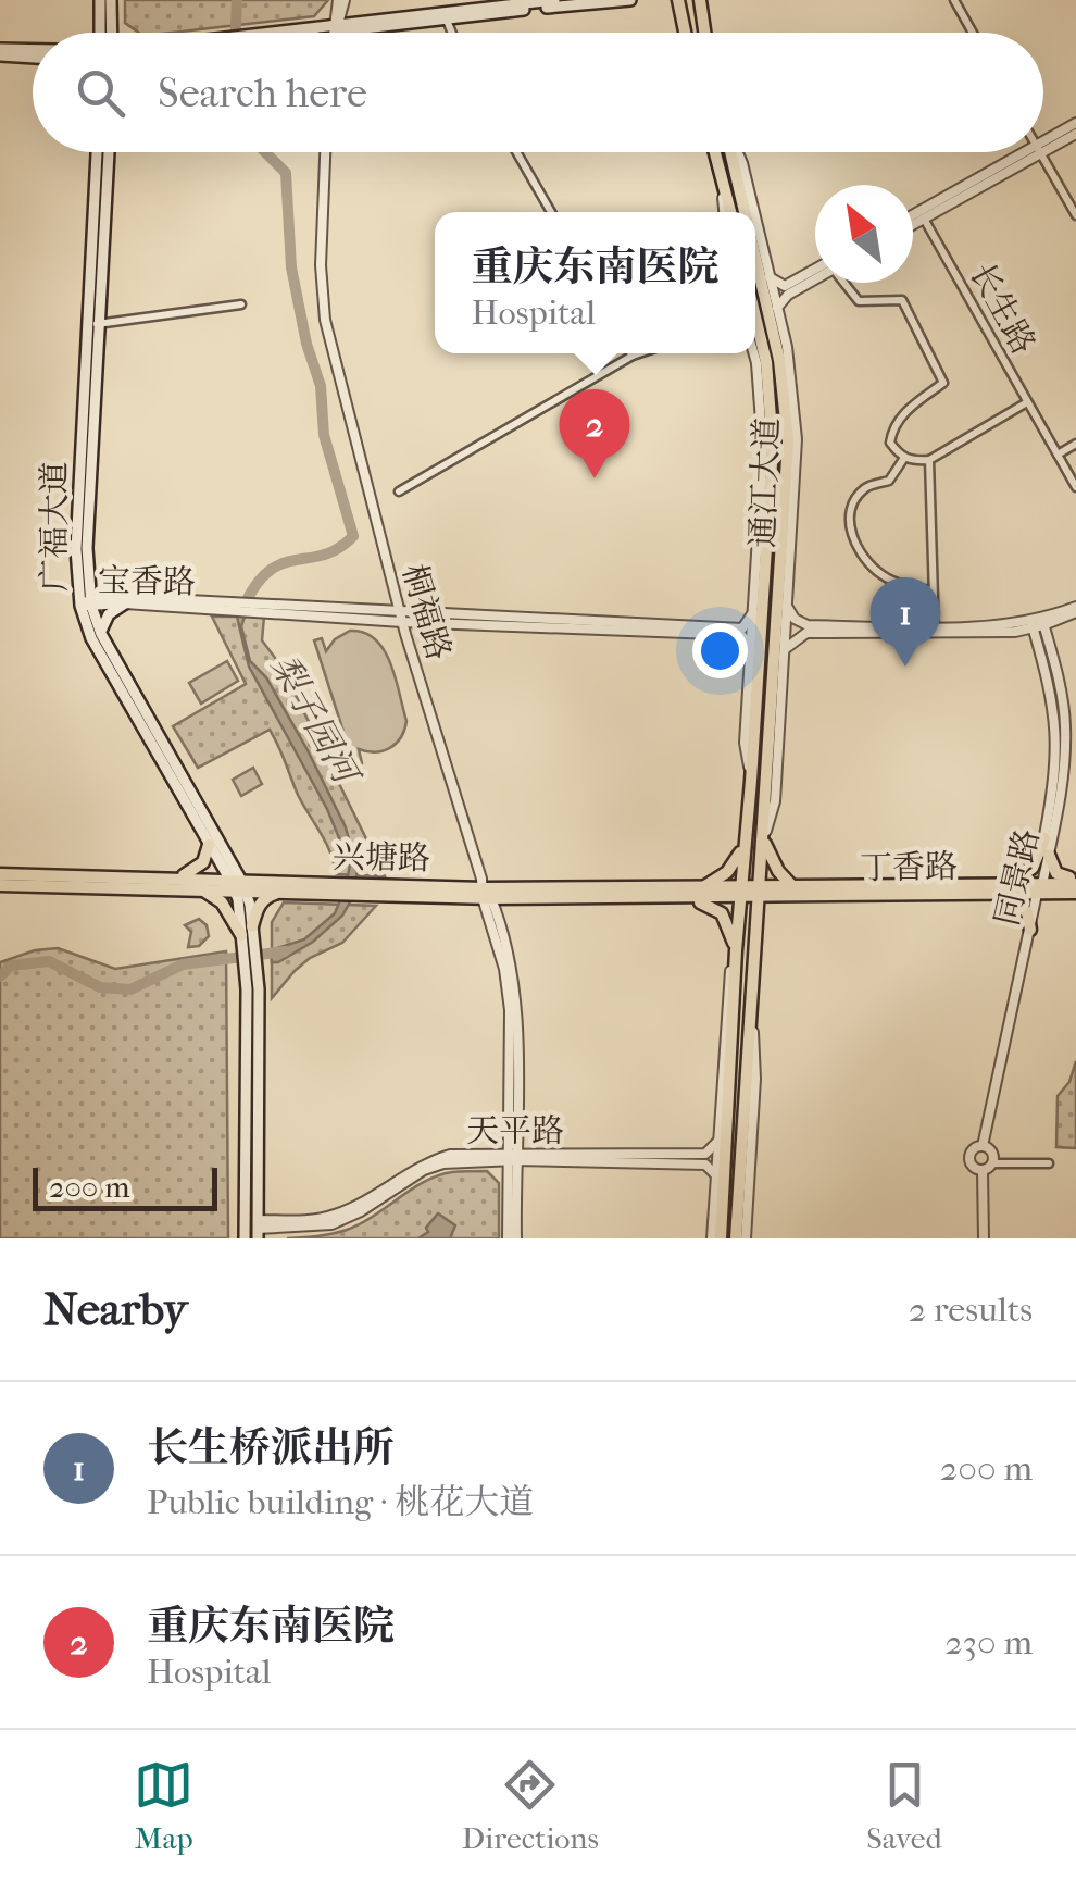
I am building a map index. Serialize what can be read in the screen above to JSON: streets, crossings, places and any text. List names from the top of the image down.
{
  "streets": {
    "main road": [
      "通江大道",
      "广福大道",
      "兴塘路",
      "丁香路"
    ],
    "street": [
      "长生路",
      "宝香路",
      "桐福路",
      "同景路",
      "天平路"
    ]
  },
  "crossings": [
    ["通江大道", "兴塘路"],
    ["通江大道", "丁香路"],
    ["通江大道", "同景路"],
    ["通江大道", "天平路"],
    ["广福大道", "宝香路"],
    ["广福大道", "兴塘路"],
    ["宝香路", "桐福路"],
    ["桐福路", "兴塘路"],
    ["桐福路", "天平路"],
    ["兴塘路", "丁香路"],
    ["丁香路", "同景路"]
  ],
  "water": ["梨子园河"],
  "scale_bar": "200 m",
  "north": "top left",
  "page": {
    "search": "Search here",
    "popup": ["重庆东南医院", "Hospital"],
    "pins": ["2", "1"],
    "scale": "200 m",
    "heading": ["Nearby", "2 results"],
    "list": [
      {
        "mark": "1",
        "name": "长生桥派出所",
        "note": "Public building · 桃花大道",
        "value": "200 m"
      },
      {
        "mark": "2",
        "name": "重庆东南医院",
        "note": "Hospital",
        "value": "230 m"
      }
    ],
    "nav": ["Map", "Directions", "Saved"]
  }
}
